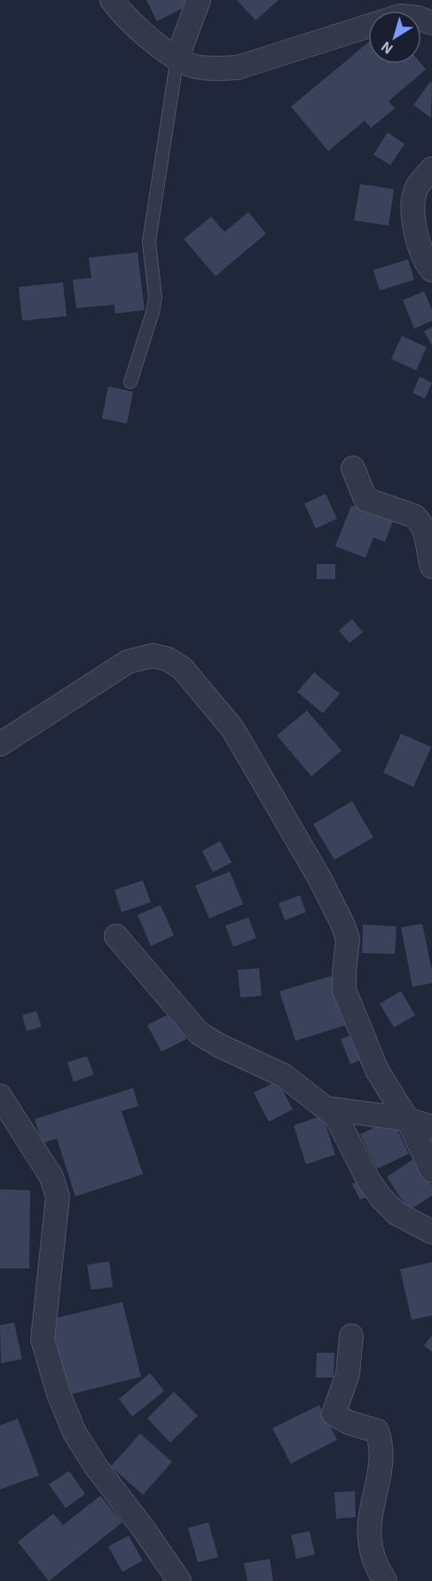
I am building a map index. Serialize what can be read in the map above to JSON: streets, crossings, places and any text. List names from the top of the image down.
{
  "north": "bottom left"
}
